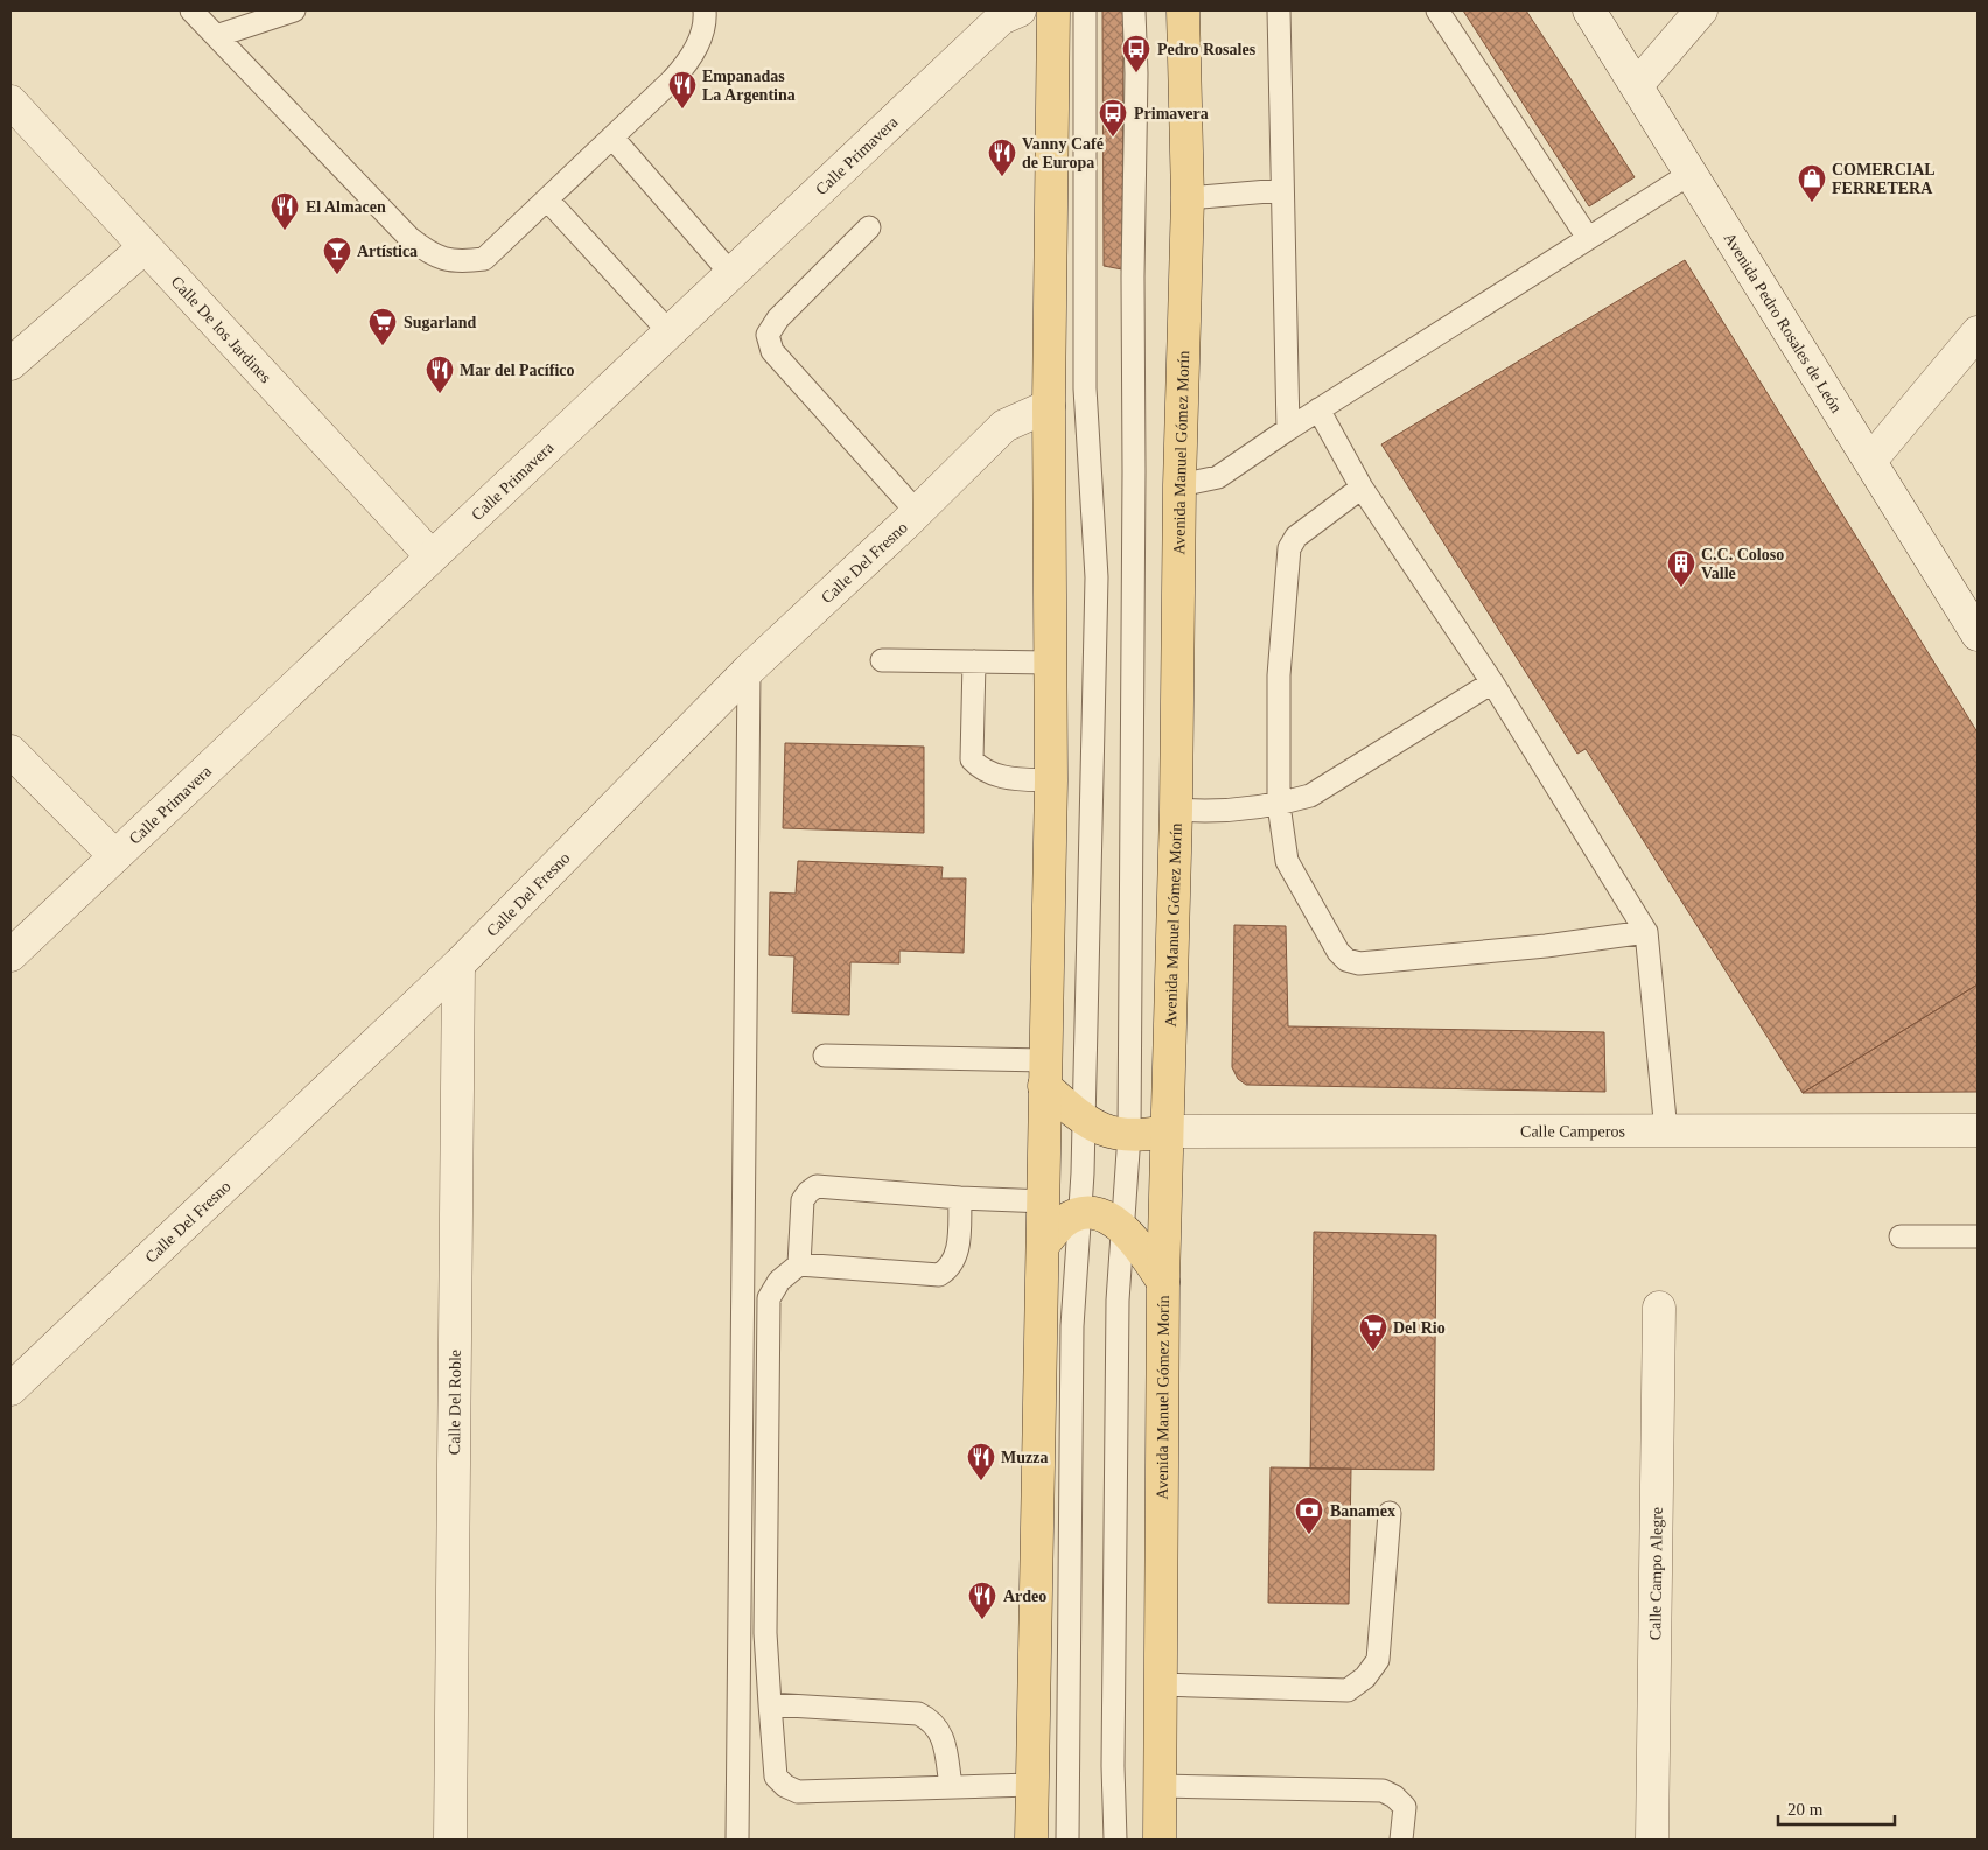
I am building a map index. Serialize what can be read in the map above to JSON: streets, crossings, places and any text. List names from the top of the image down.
{
  "streets": {
    "main road": ["Avenida Manuel Gómez Morín"],
    "street": [
      "Calle Primavera",
      "Avenida Pedro Rosales de León",
      "Calle De los Jardines",
      "Calle Del Fresno",
      "Calle Camperos",
      "Calle Del Roble",
      "Calle Campo Alegre"
    ]
  },
  "crossings": [
    ["Calle Primavera", "Calle De los Jardines"],
    ["Avenida Manuel Gómez Morín", "Calle Camperos"],
    ["Calle Del Fresno", "Calle Del Roble"]
  ],
  "places": {
    "bus stop": ["Pedro Rosales", "Primavera"],
    "restaurant": [
      "Empanadas La Argentina",
      "Vanny Café de Europa",
      "El Almacen",
      "Mar del Pacífico",
      "Muzza",
      "Ardeo"
    ],
    "shop": ["COMERCIAL FERRETERA"],
    "bar": ["Artística"],
    "supermarket": ["Sugarland", "Del Rio"],
    "building": ["C.C. Coloso Valle"],
    "bank": ["Banamex"]
  },
  "scale_bar": "20 m"
}
